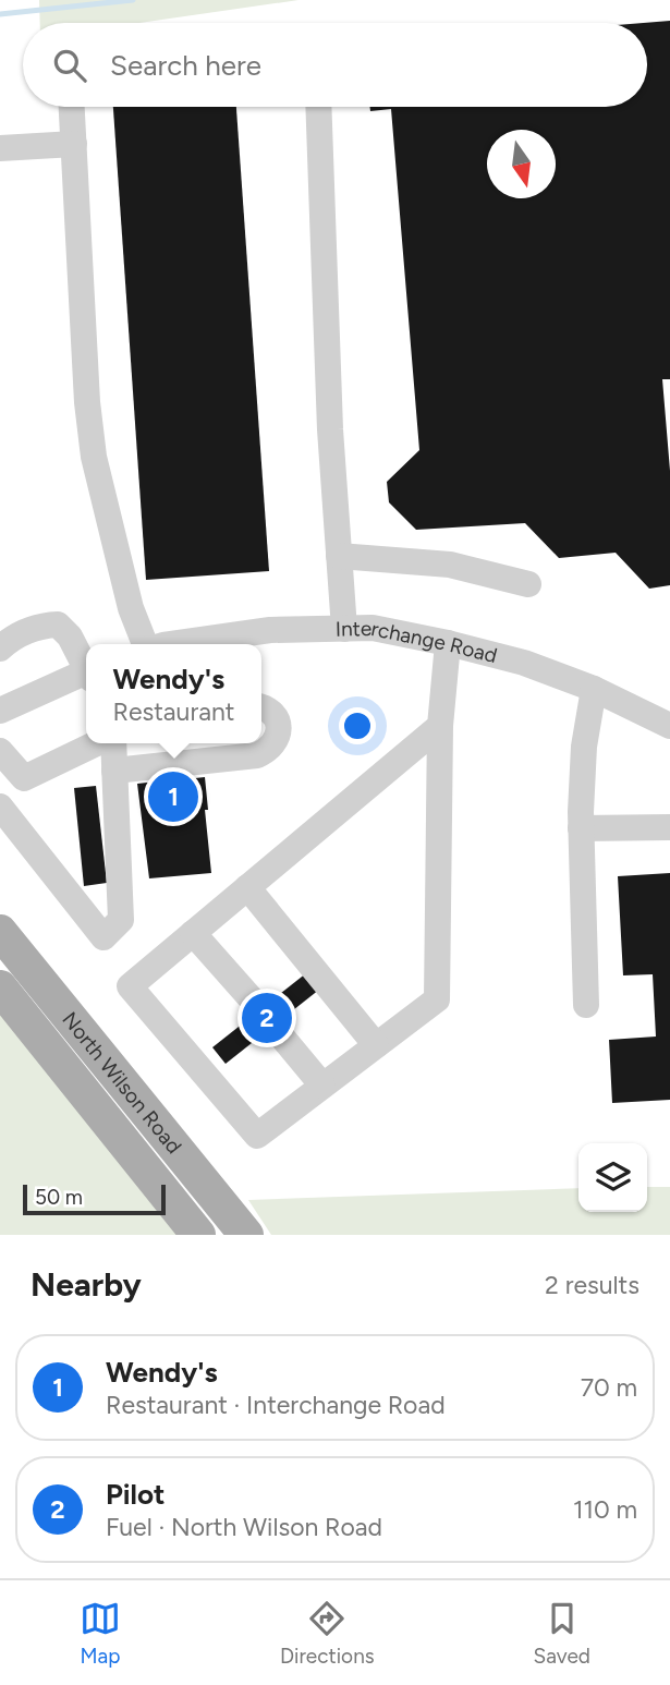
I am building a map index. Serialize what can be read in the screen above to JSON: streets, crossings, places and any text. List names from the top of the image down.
{
  "streets": {
    "main road": ["North Wilson Road"],
    "street": ["Interchange Road"]
  },
  "scale_bar": "50 m",
  "north": "bottom",
  "page": {
    "search": "Search here",
    "popup": ["Wendy's", "Restaurant"],
    "pins": ["1", "2"],
    "scale": "50 m",
    "heading": ["Nearby", "2 results"],
    "list": [
      {
        "mark": "1",
        "name": "Wendy's",
        "note": "Restaurant · Interchange Road",
        "value": "70 m"
      },
      {
        "mark": "2",
        "name": "Pilot",
        "note": "Fuel · North Wilson Road",
        "value": "110 m"
      }
    ],
    "nav": ["Map", "Directions", "Saved"]
  }
}
